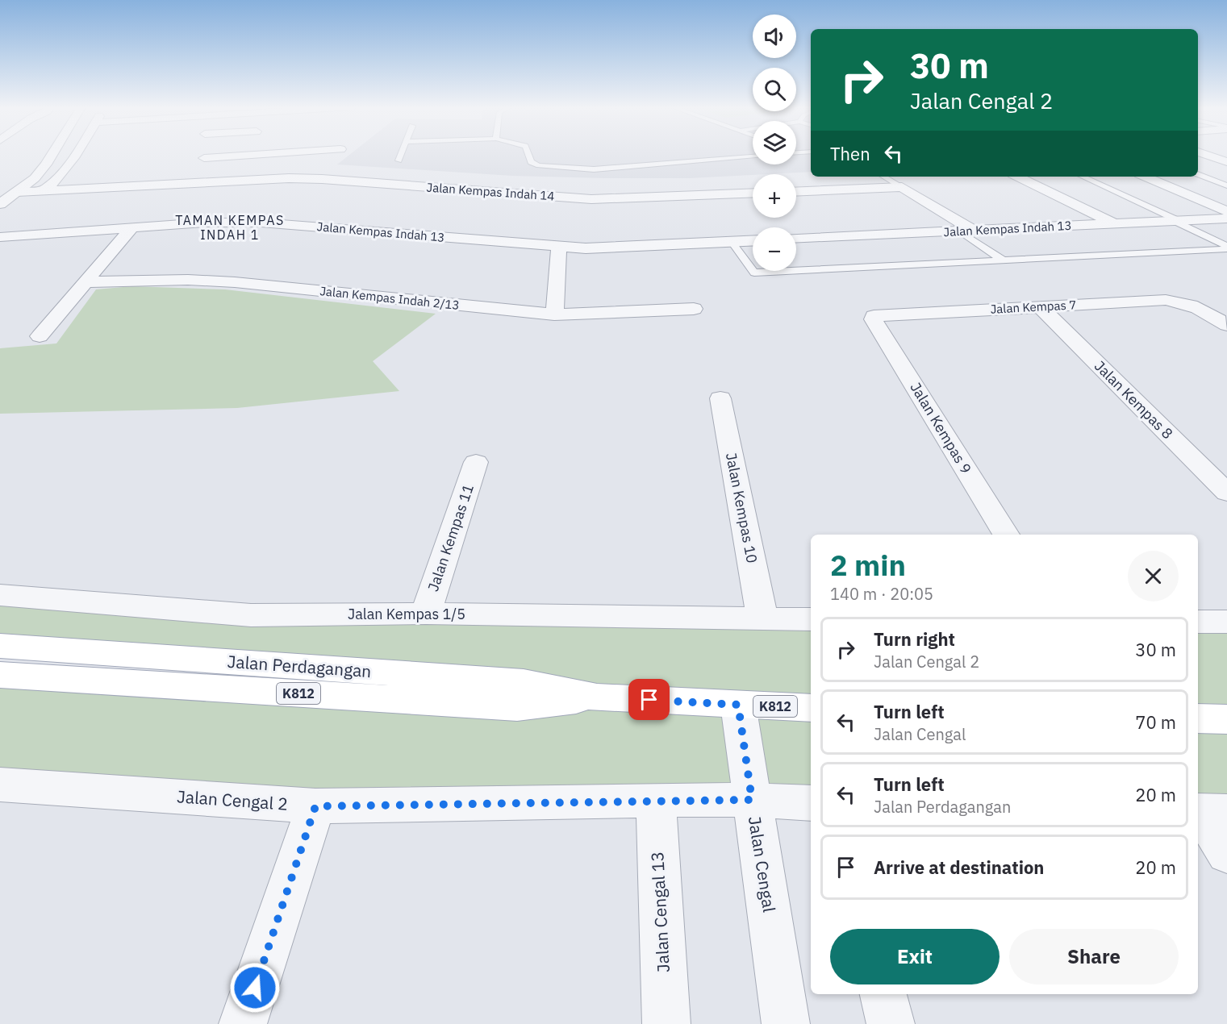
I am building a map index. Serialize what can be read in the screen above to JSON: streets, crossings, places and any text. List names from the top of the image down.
{
  "streets": {
    "main road": ["Jalan Perdagangan", "K812"],
    "street": [
      "Jalan Kempas Indah 14",
      "Jalan Kempas Indah 13",
      "Jalan Kempas Indah 2/13",
      "Jalan Kempas 7",
      "Jalan Kempas 8",
      "Jalan Kempas 9",
      "Jalan Kempas 10",
      "Jalan Kempas 11",
      "Jalan Kempas 1/5",
      "Jalan Cengal 2",
      "Jalan Cengal",
      "Jalan Cengal 13"
    ]
  },
  "crossings": [
    ["Jalan Kempas 7", "Jalan Kempas 8"],
    ["Jalan Kempas 7", "Jalan Kempas 9"],
    ["Jalan Kempas 10", "Jalan Kempas 1/5"],
    ["Jalan Kempas 11", "Jalan Kempas 1/5"],
    ["Jalan Perdagangan", "Jalan Cengal"],
    ["Jalan Cengal 2", "Jalan Cengal"],
    ["Jalan Cengal 2", "Jalan Cengal 13"]
  ],
  "districts": ["TAMAN KEMPAS INDAH 1"],
  "page": {
    "map_buttons": ["+", "−"],
    "turn": ["30 m", "Jalan Cengal 2"],
    "then": "Then",
    "heading": ["2 min", "140 m · 20:05"],
    "list": [
      {
        "name": "Turn right",
        "note": "Jalan Cengal 2",
        "value": "30 m"
      },
      {
        "name": "Turn left",
        "note": "Jalan Cengal",
        "value": "70 m"
      },
      {
        "name": "Turn left",
        "note": "Jalan Perdagangan",
        "value": "20 m"
      },
      {
        "name": "Arrive at destination",
        "value": "20 m"
      }
    ],
    "buttons": ["Exit", "Share"]
  }
}
